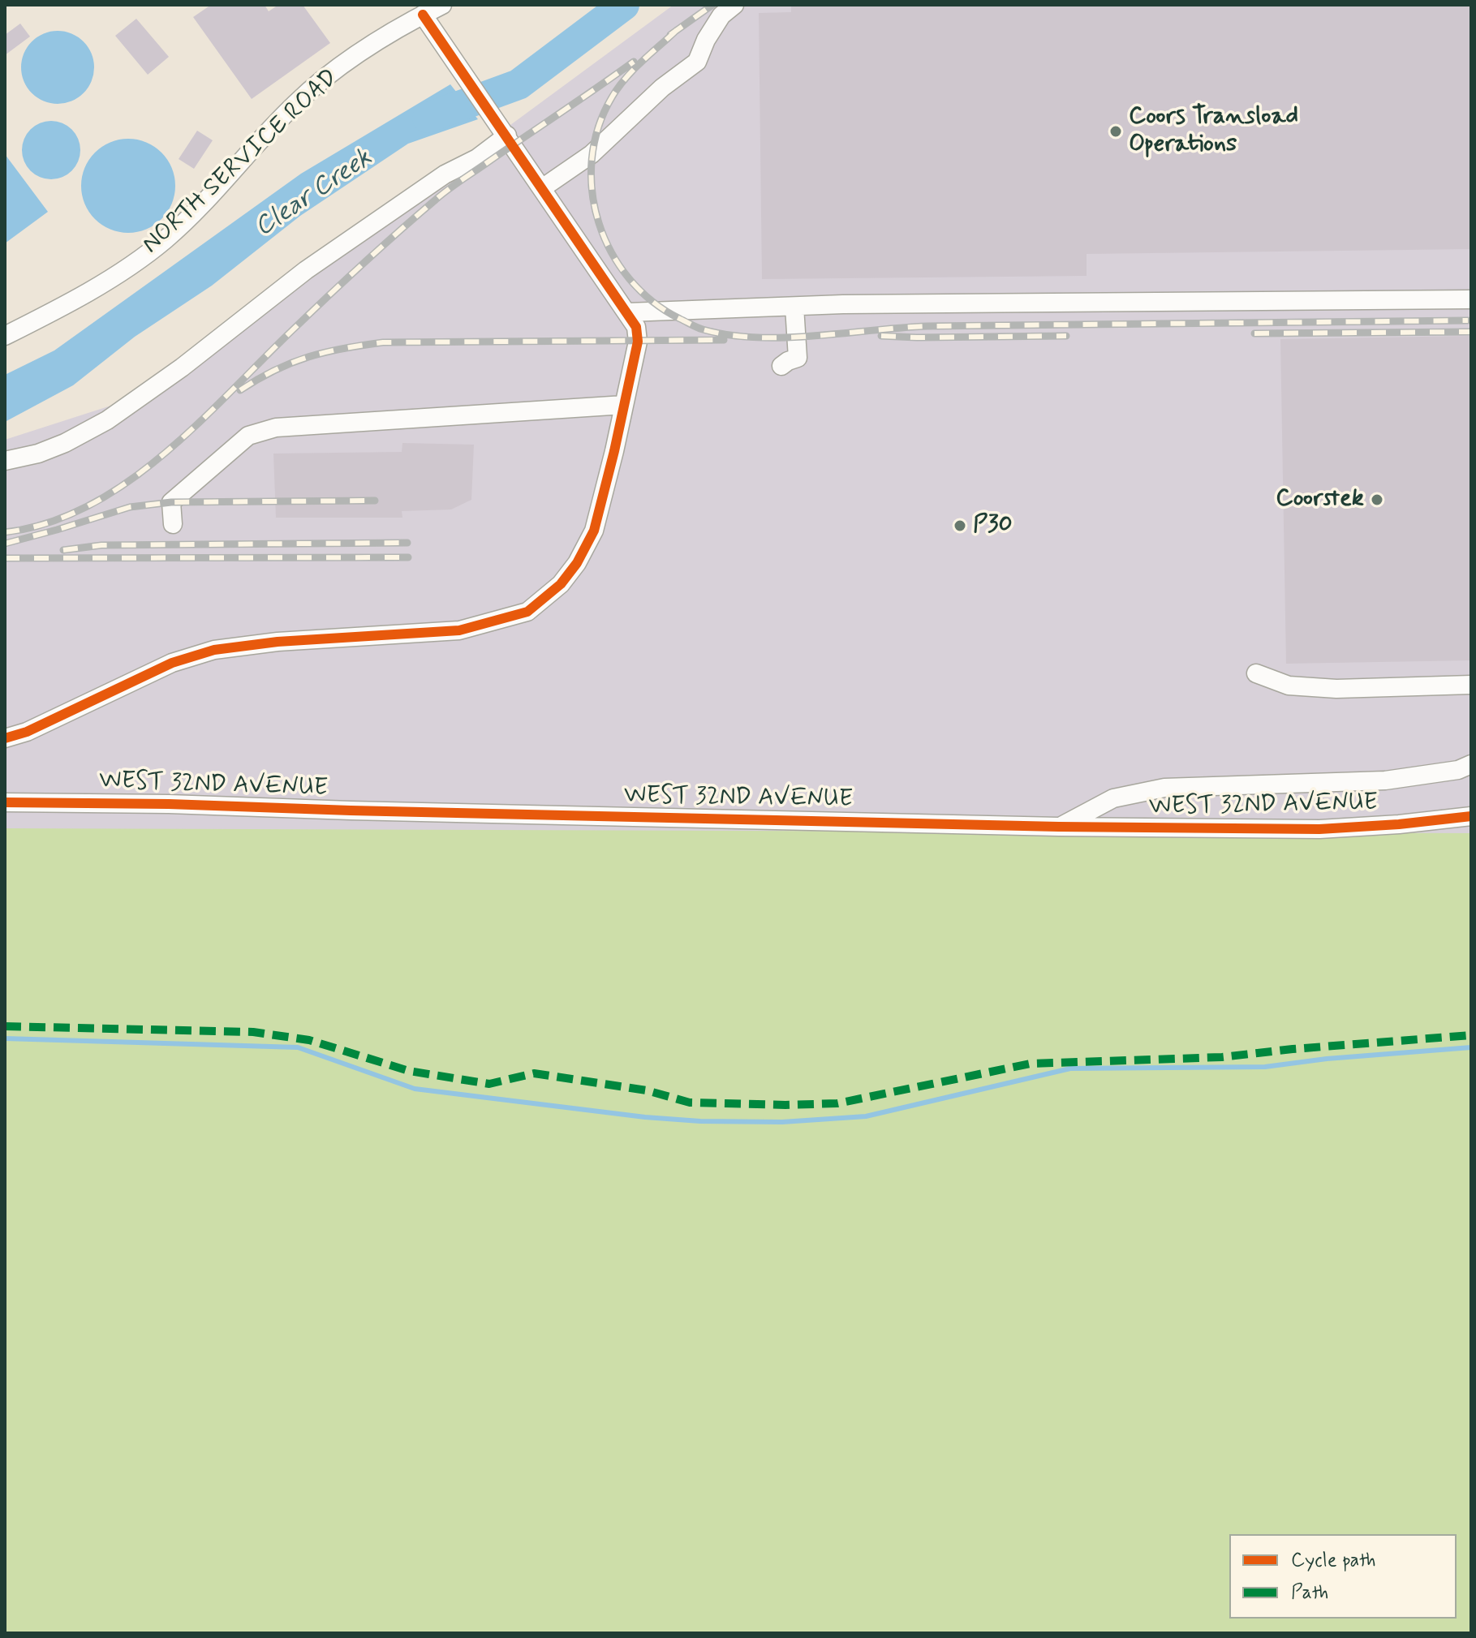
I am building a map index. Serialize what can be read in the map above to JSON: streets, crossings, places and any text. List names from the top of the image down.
{
  "streets": {
    "street": ["NORTH SERVICE ROAD", "WEST 32ND AVENUE"]
  },
  "water": ["Clear Creek"],
  "places": ["Coors Transload Operations", "Coorstek", "P30"],
  "legend": ["Cycle path", "Path"]
}
